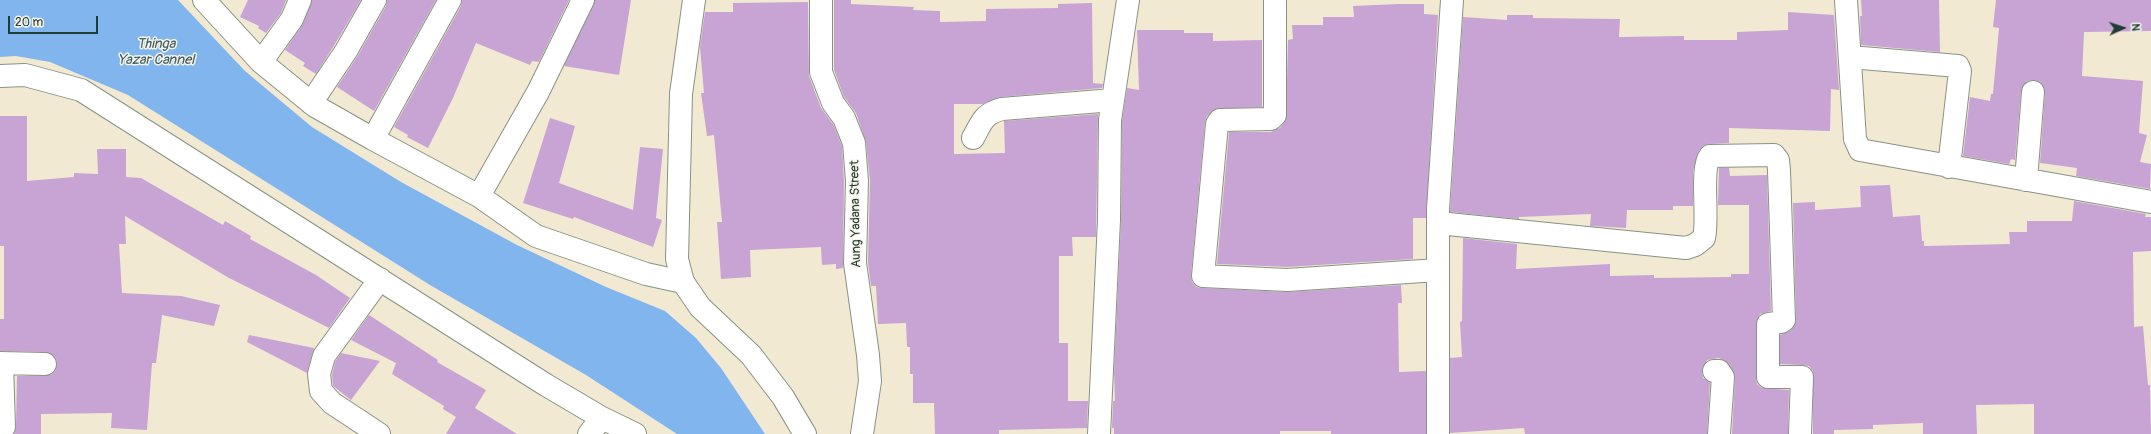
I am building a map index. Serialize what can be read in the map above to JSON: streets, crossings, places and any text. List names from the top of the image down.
{
  "streets": {
    "street": ["Aung Yadana Street"]
  },
  "water": ["Thinga Yazar Cannel"],
  "scale_bar": "20 m",
  "north": "right"
}
